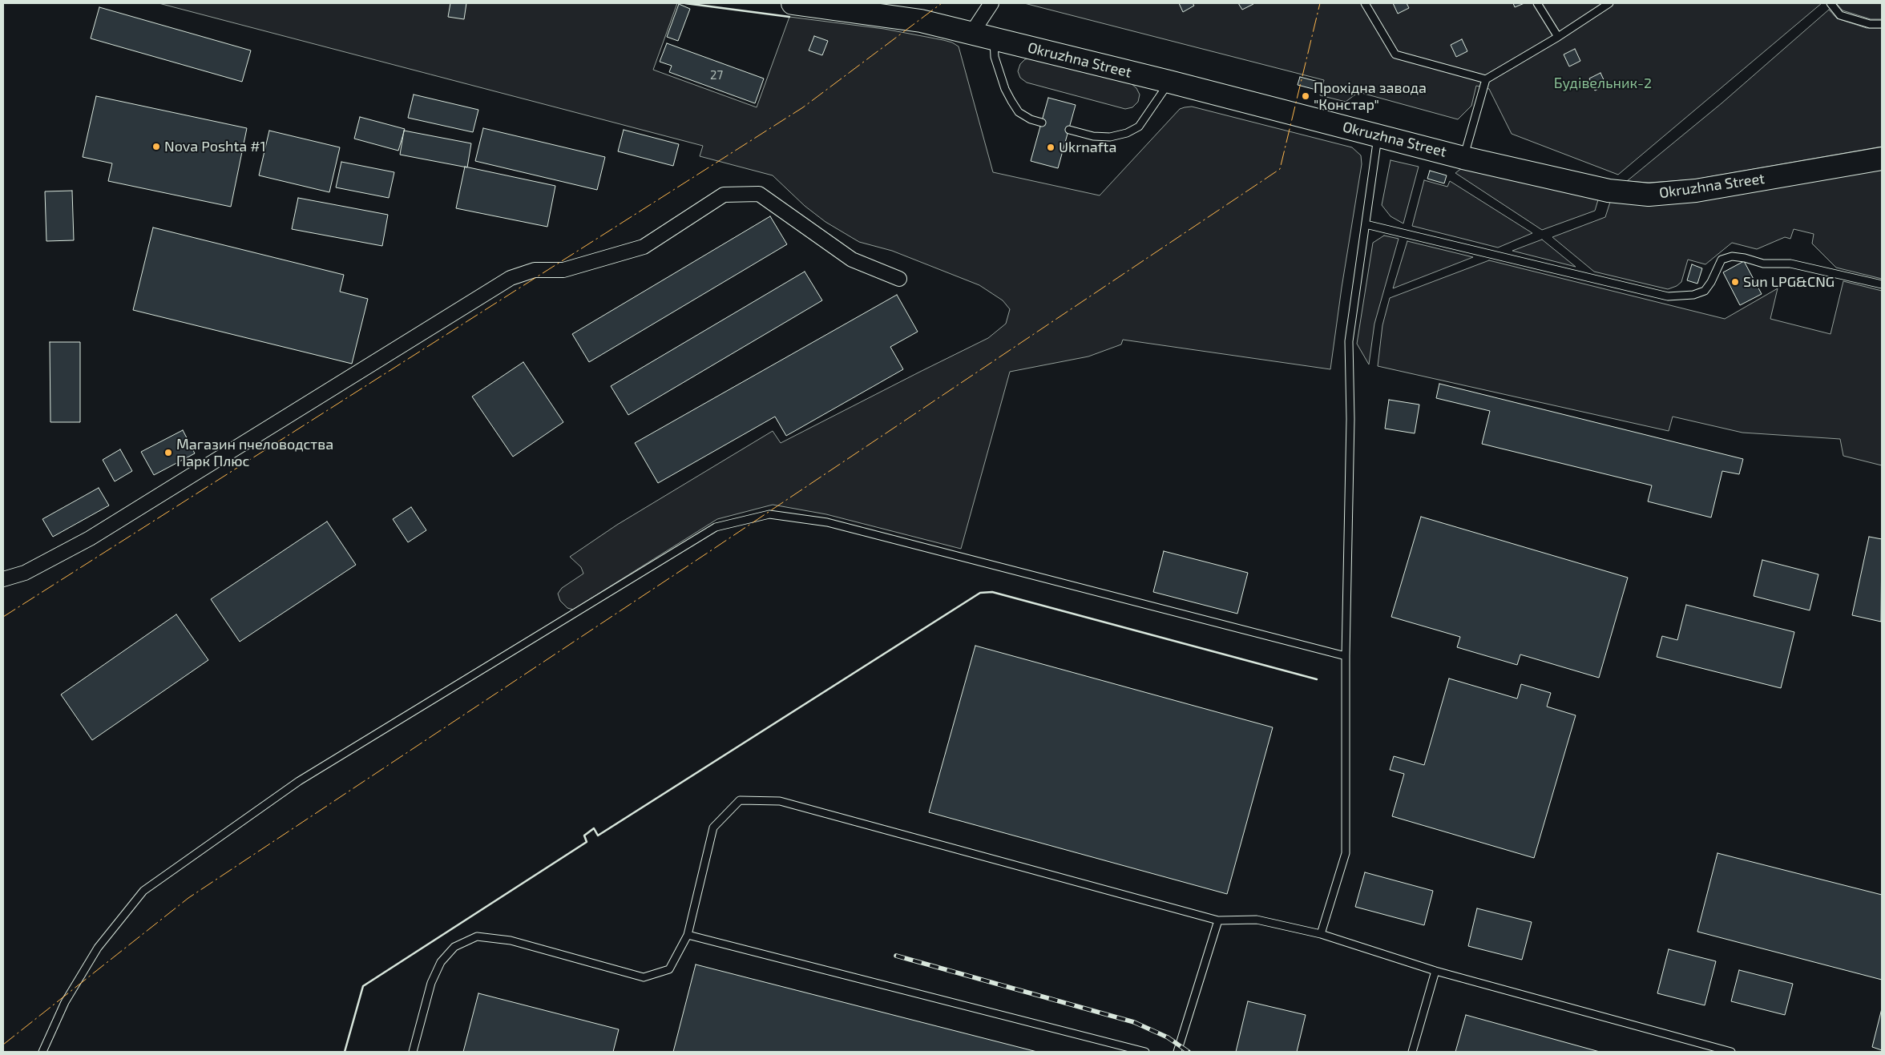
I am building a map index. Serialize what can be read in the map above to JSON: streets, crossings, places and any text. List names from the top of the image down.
{
  "streets": {
    "main road": ["Okruzhna Street"]
  },
  "parks": ["Будівельник-2"],
  "places": [
    "Прохідна завода \"Констар\"",
    "Nova Poshta #1",
    "Ukrnafta",
    "Sun LPG&CNG",
    "Магазин пчеловодства Парк Плюс"
  ],
  "house_numbers": ["27"]
}
